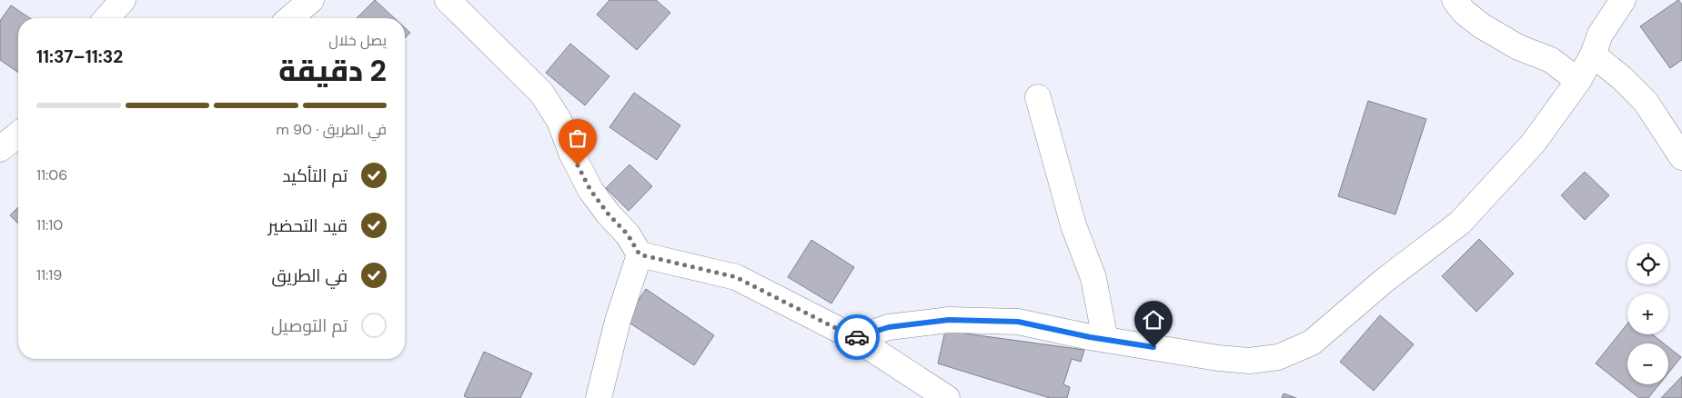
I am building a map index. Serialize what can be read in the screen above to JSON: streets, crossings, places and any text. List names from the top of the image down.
{
  "page": {
    "heading": ["2 دقيقة", "يصل خلال", "11:32–11:37"],
    "bar": "في الطريق · 90 m",
    "list": [
      ["تم التأكيد", "11:06"],
      ["قيد التحضير", "11:10"],
      ["في الطريق", "11:19"],
      "تم التوصيل"
    ],
    "map_buttons": ["+", "−"]
  }
}
